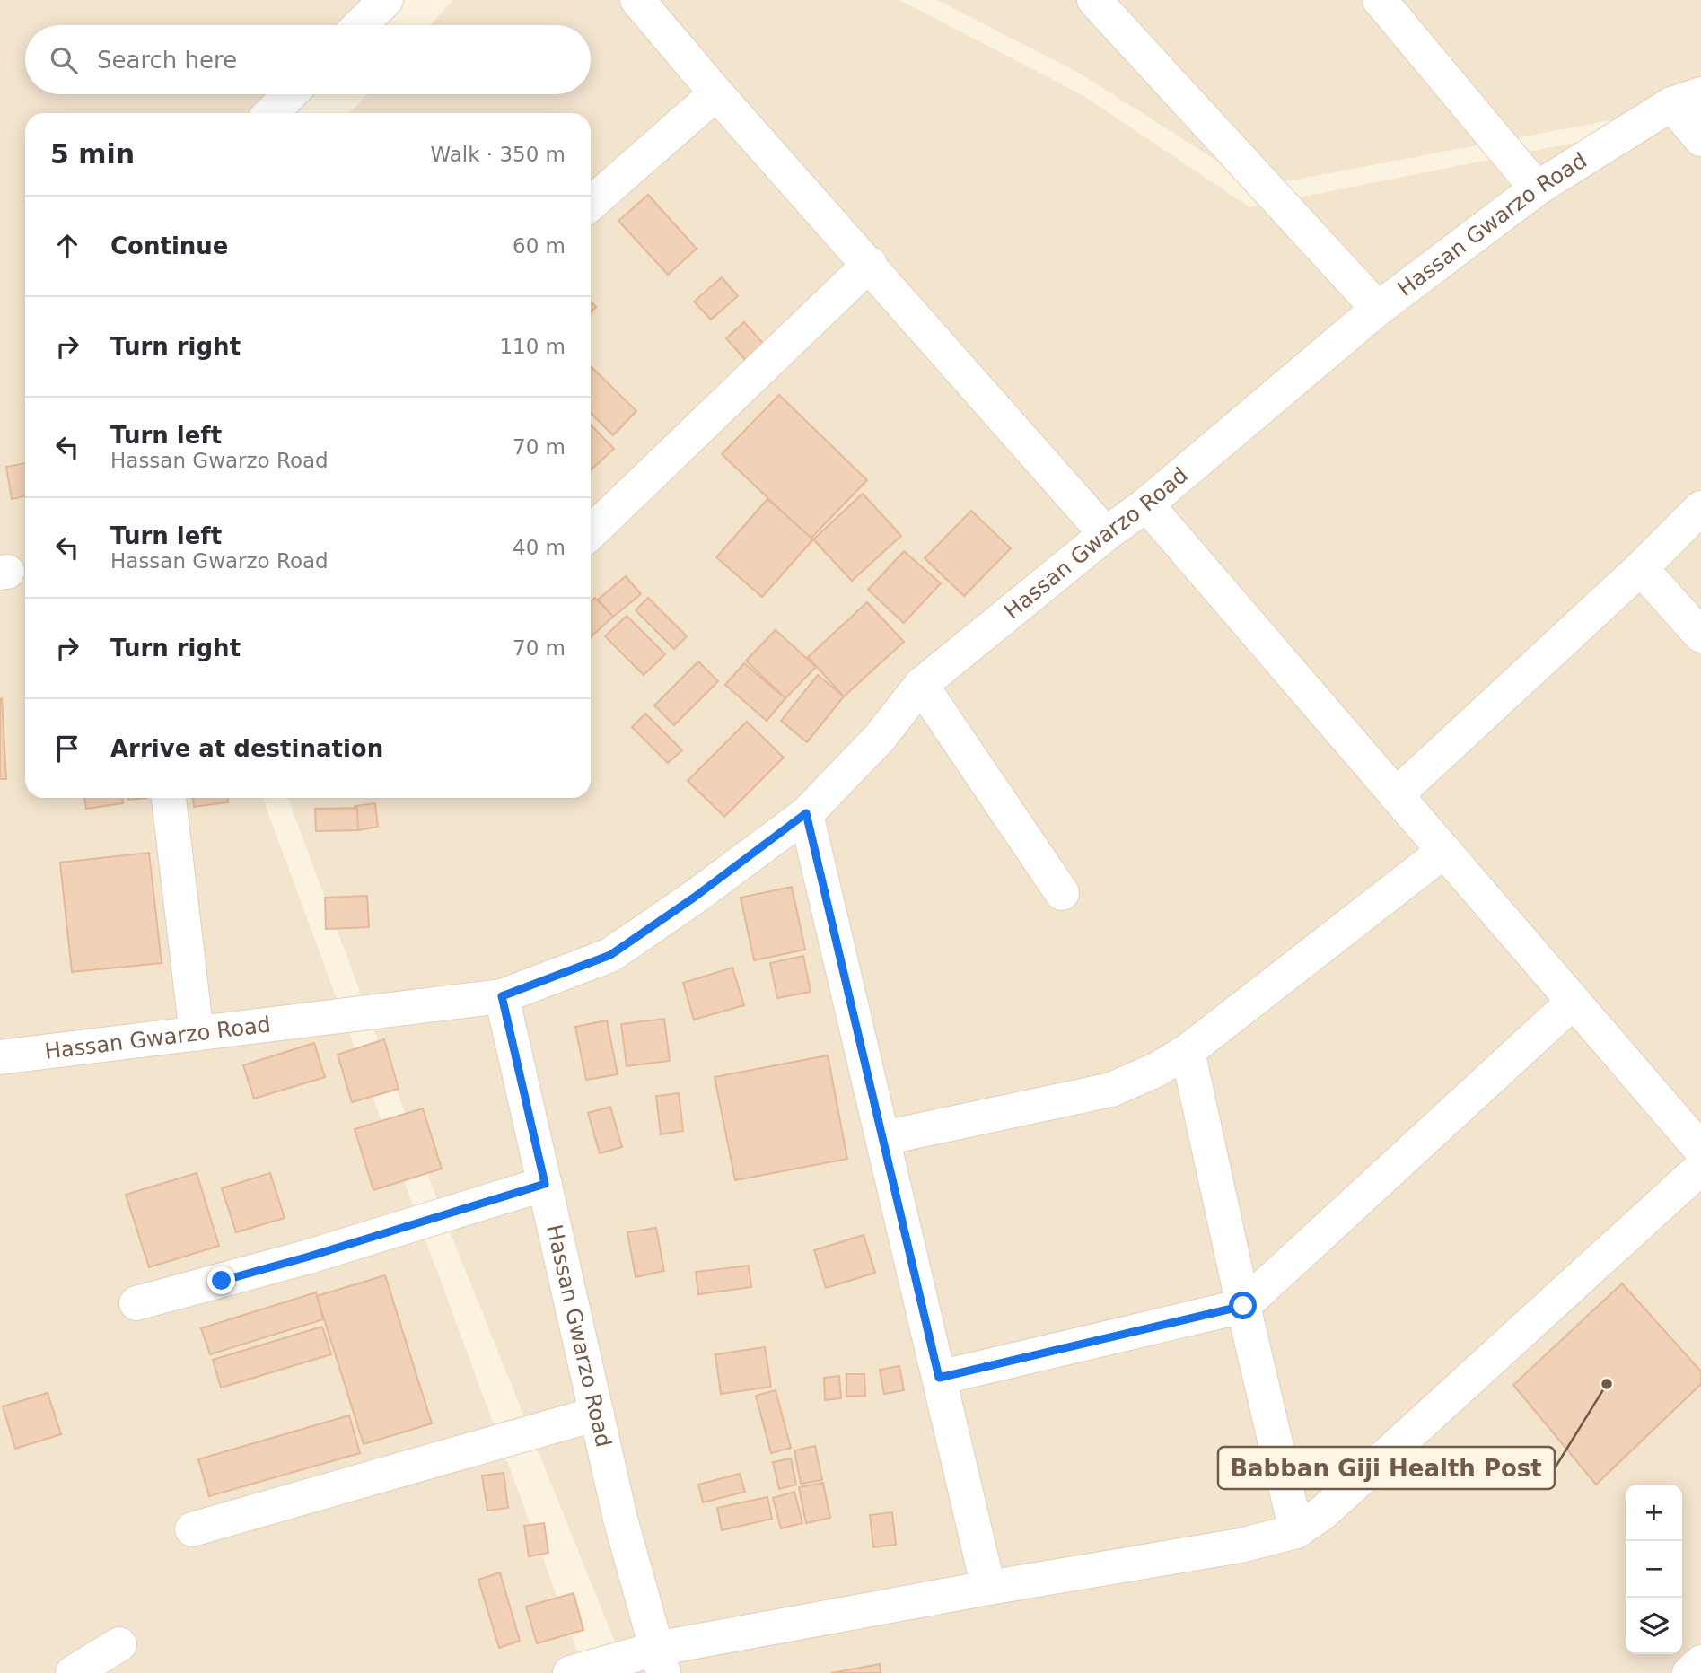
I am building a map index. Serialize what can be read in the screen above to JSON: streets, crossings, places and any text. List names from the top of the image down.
{
  "streets": {
    "street": ["Hassan Gwarzo Road"]
  },
  "places": ["Babban Giji Health Post"],
  "page": {
    "search": "Search here",
    "heading": ["5 min", "Walk · 350 m"],
    "list": [
      ["Continue", "60 m"],
      ["Turn right", "110 m"],
      ["Turn left", "Hassan Gwarzo Road", "70 m"],
      ["Turn left", "Hassan Gwarzo Road", "40 m"],
      ["Turn right", "70 m"],
      "Arrive at destination"
    ],
    "map_buttons": ["+", "−"]
  }
}
